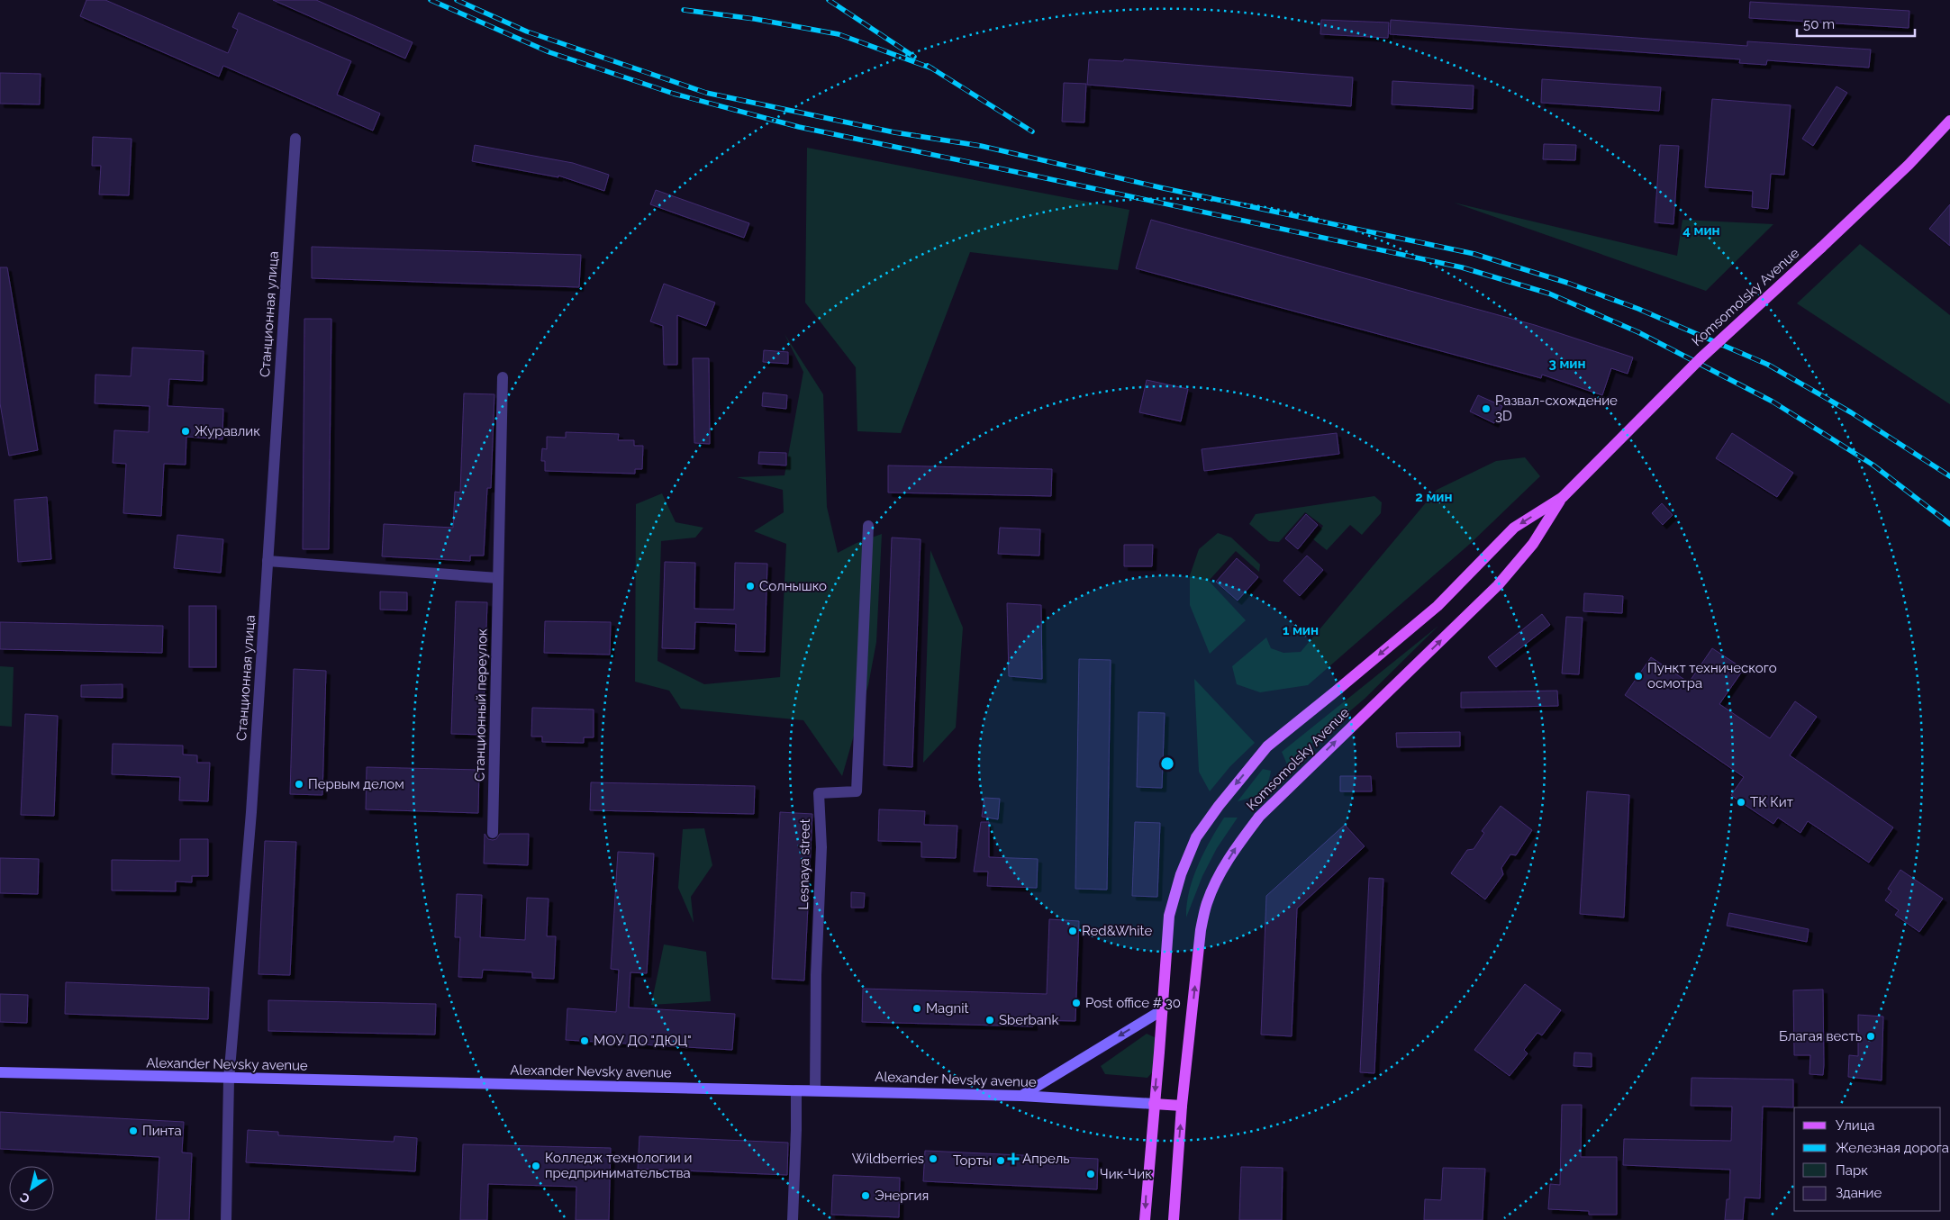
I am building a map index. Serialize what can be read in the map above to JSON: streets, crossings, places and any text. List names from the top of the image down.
{
  "streets": {
    "main road": ["Komsomolsky Avenue", "Alexander Nevsky avenue"],
    "street": ["Станционная улица", "Станционный переулок", "Lesnaya street"]
  },
  "crossings": [
    ["Komsomolsky Avenue", "Alexander Nevsky avenue"],
    ["Станционная улица", "Alexander Nevsky avenue"],
    ["Lesnaya street", "Alexander Nevsky avenue"]
  ],
  "places": {
    "other": [
      "Развал-схождение 3D",
      "Журавлик",
      "Солнышко",
      "Пункт технического осмотра",
      "Первым делом",
      "ТК Кит",
      "Red&White",
      "Post office # 30",
      "Magnit",
      "Sberbank",
      "Благая весть",
      "МОУ ДО \"ДЮЦ\"",
      "Пинта",
      "Wildberries",
      "Торты",
      "Колледж технологии и предпринимательства",
      "Чик-Чик",
      "Энергия"
    ],
    "health": ["Апрель"]
  },
  "legend": [
    "Улица",
    "Железная дорога",
    "Парк",
    "Здание"
  ],
  "scale_bar": "50 m",
  "north": "bottom left",
  "rings": [
    "4 мин",
    "3 мин",
    "2 мин",
    "1 мин"
  ]
}
